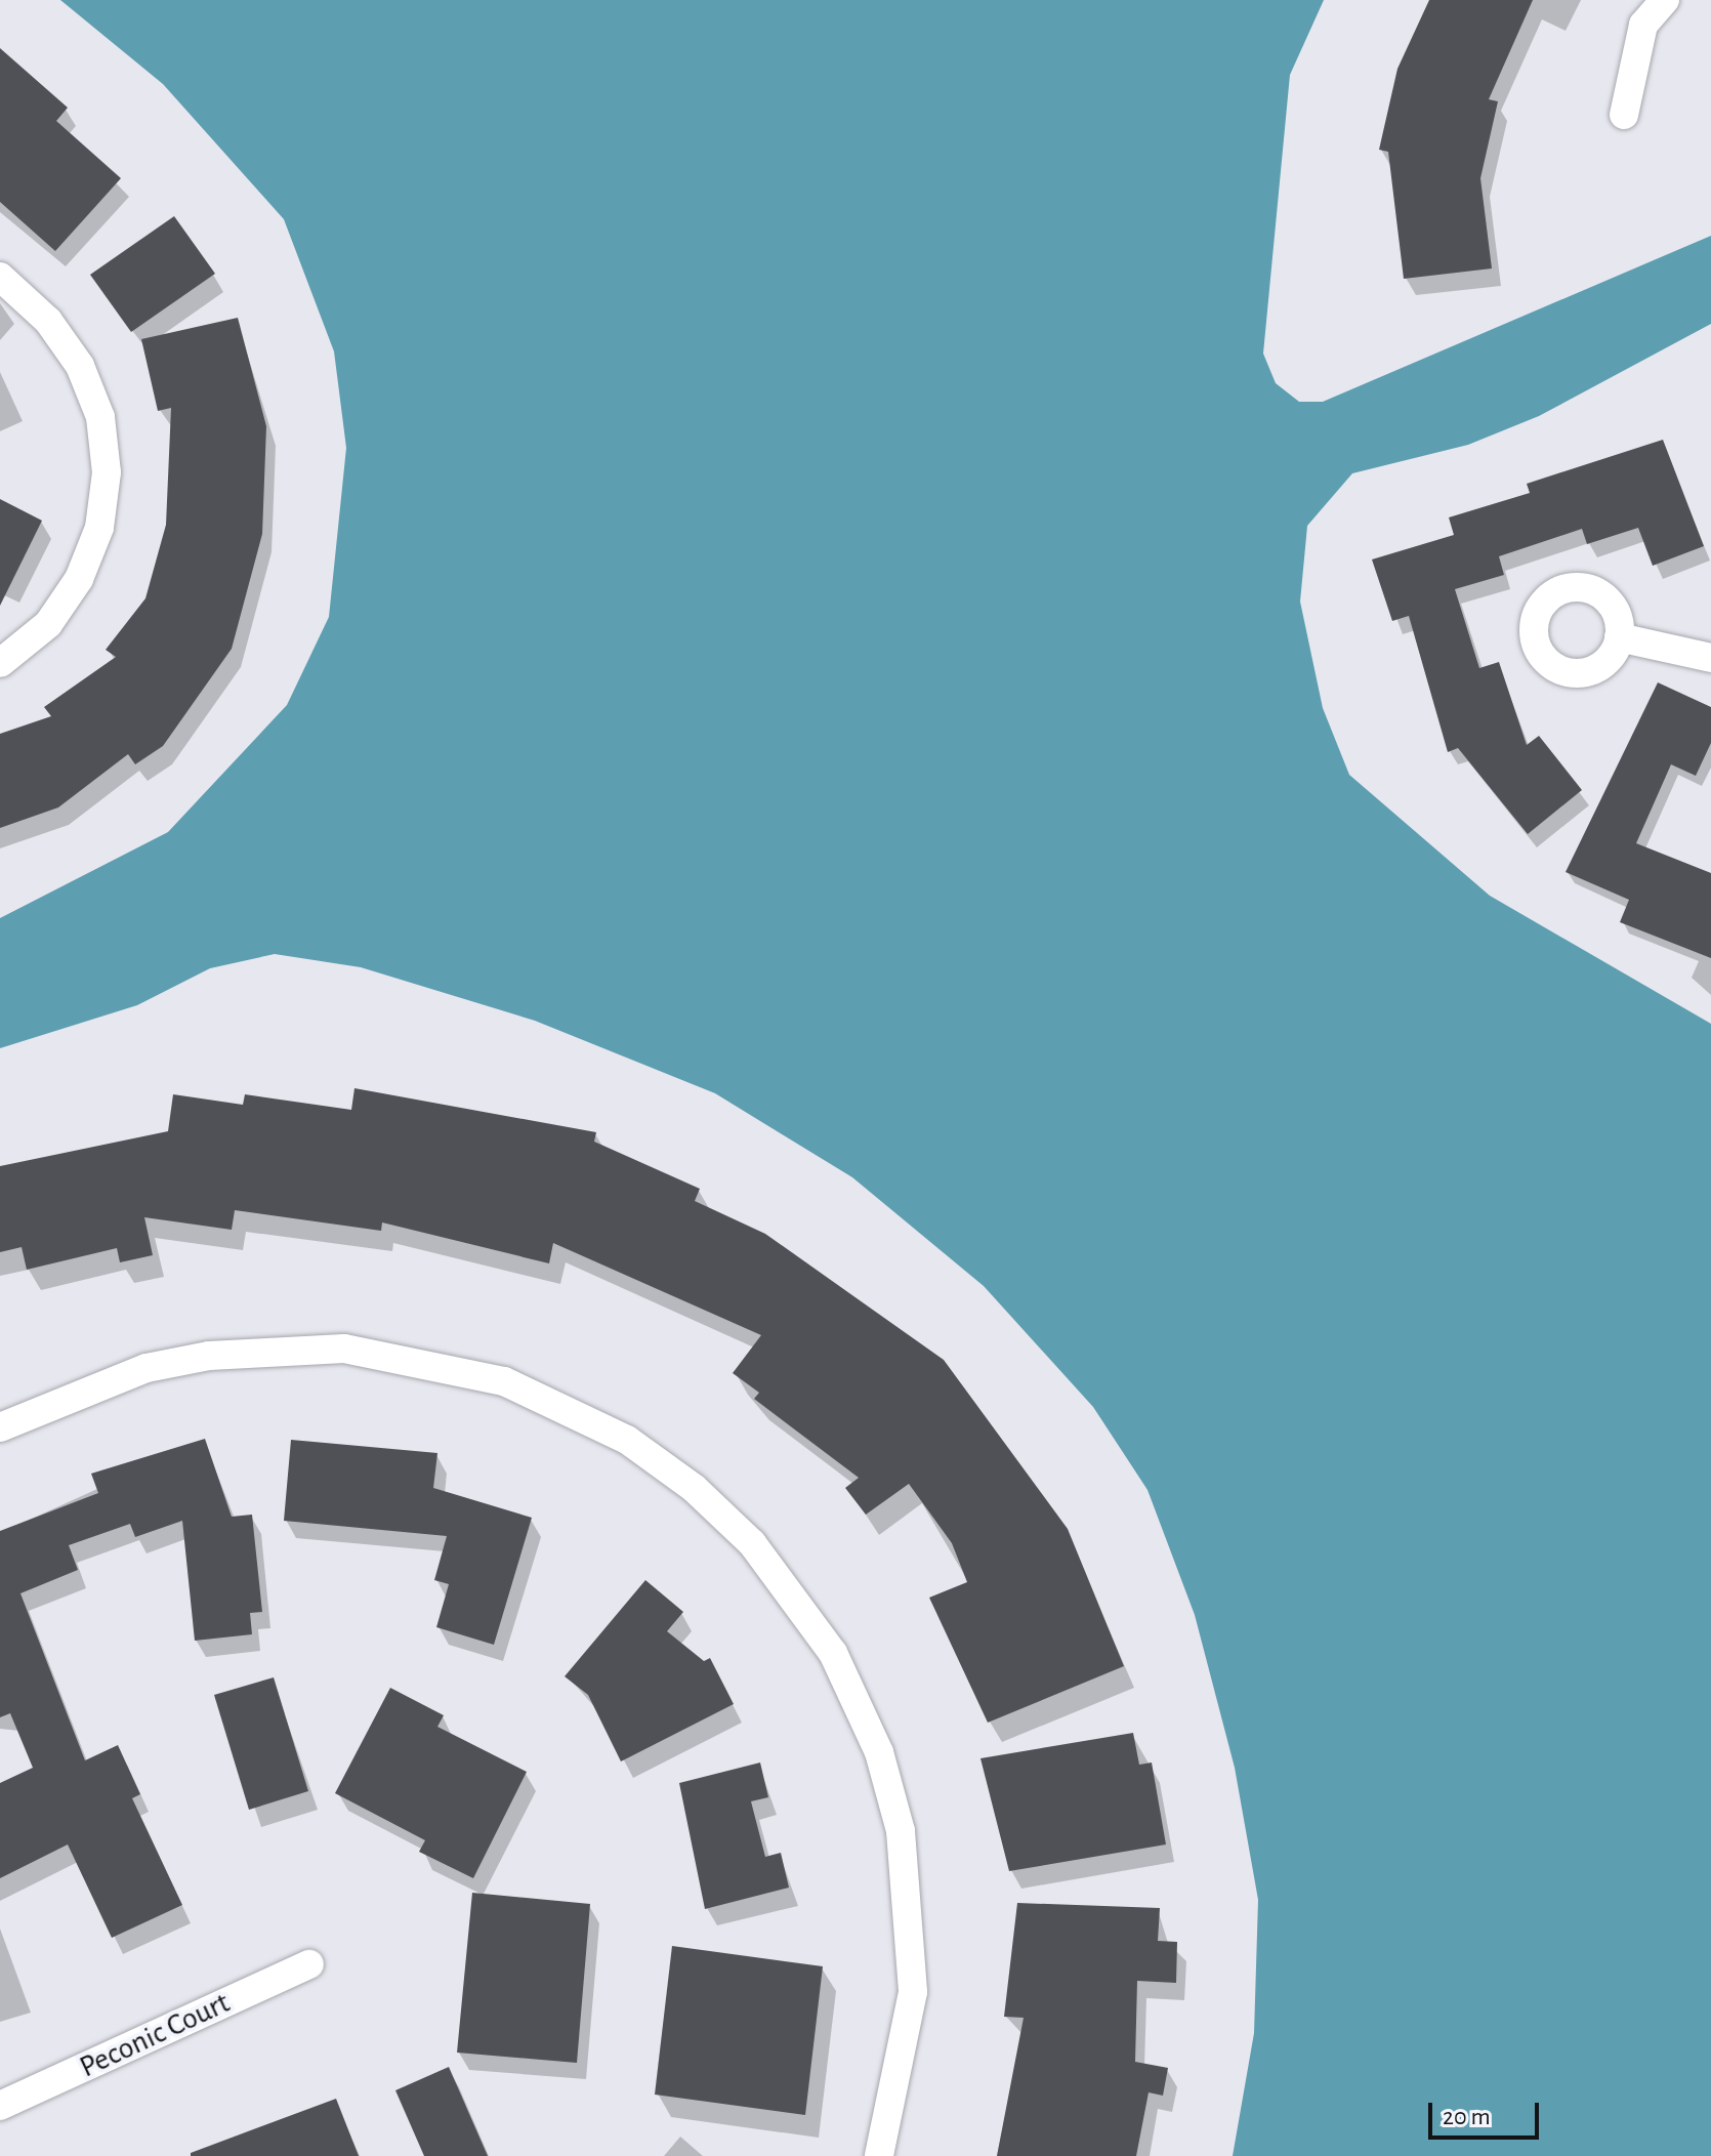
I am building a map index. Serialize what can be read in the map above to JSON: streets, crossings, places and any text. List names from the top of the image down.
{
  "streets": {
    "street": ["Peconic Court"]
  },
  "scale_bar": "20 m"
}
